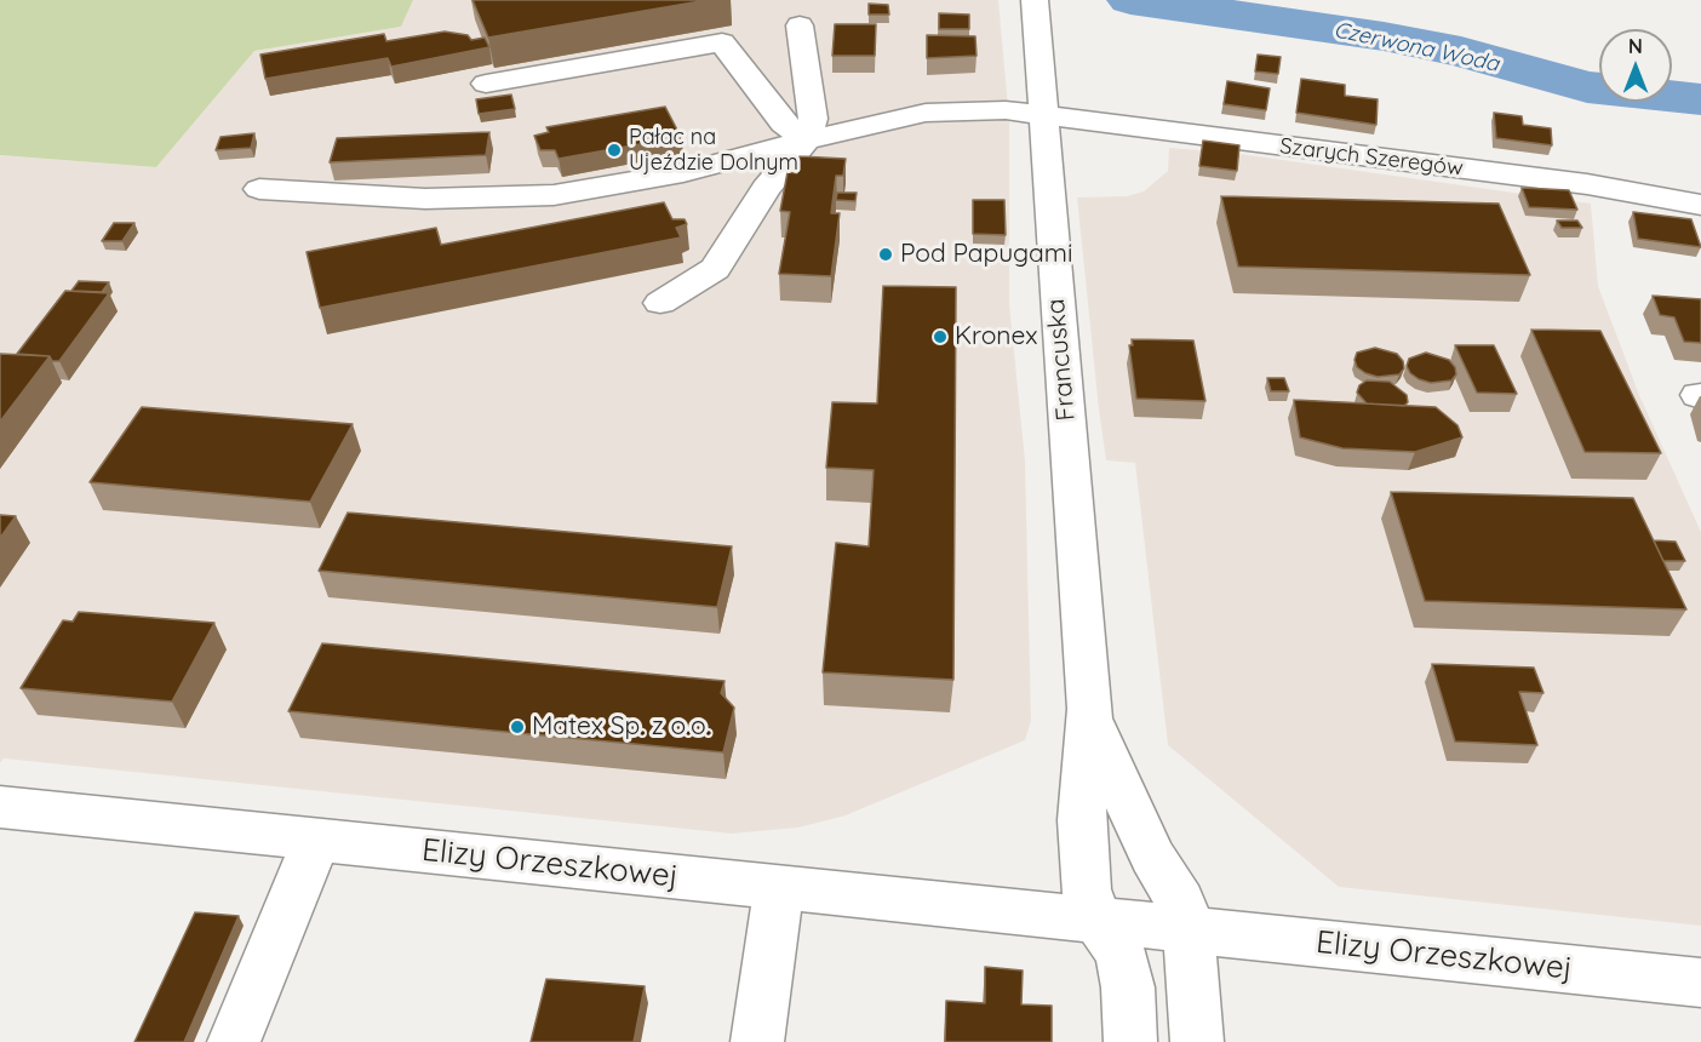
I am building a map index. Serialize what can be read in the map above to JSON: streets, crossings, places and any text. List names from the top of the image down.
{
  "streets": {
    "street": ["Szarych Szeregów", "Francuska", "Elizy Orzeszkowej"]
  },
  "crossings": [
    ["Szarych Szeregów", "Francuska"],
    ["Francuska", "Elizy Orzeszkowej"]
  ],
  "water": ["Czerwona Woda"],
  "places": [
    "Pałac na Ujeździe Dolnym",
    "Pod Papugami",
    "Kronex",
    "Matex Sp. z o.o."
  ],
  "north": "top"
}
